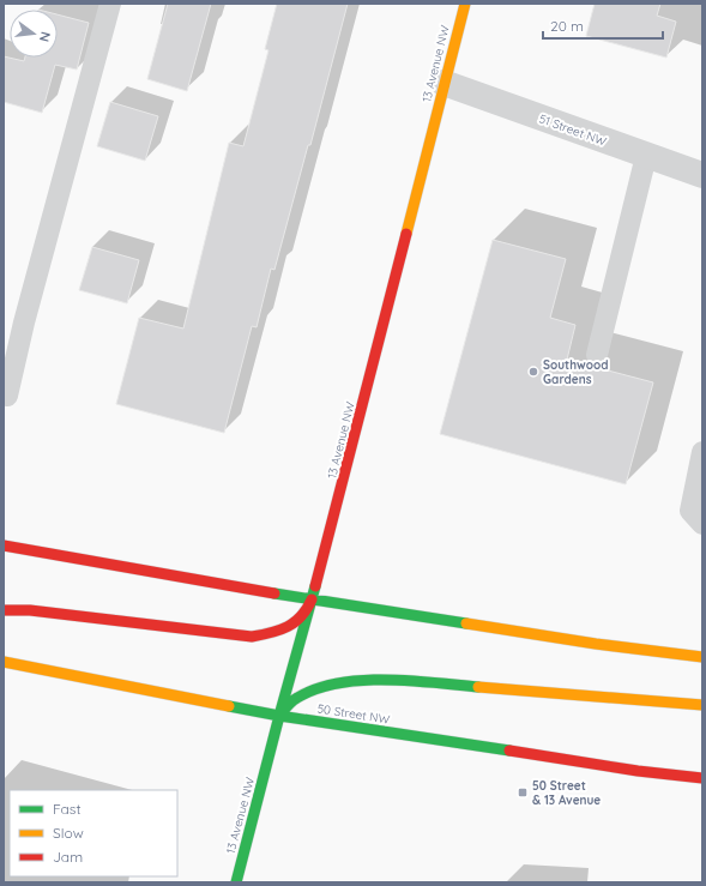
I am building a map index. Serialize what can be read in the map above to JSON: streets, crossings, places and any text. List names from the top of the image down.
{
  "streets": {
    "main road": ["13 Avenue NW", "50 Street NW"],
    "street": ["51 Street NW"]
  },
  "crossings": [
    ["13 Avenue NW", "51 Street NW"],
    ["13 Avenue NW", "50 Street NW"]
  ],
  "places": {
    "other": ["Southwood Gardens"],
    "transit": ["50 Street & 13 Avenue"]
  },
  "legend": ["Fast", "Slow", "Jam"],
  "scale_bar": "20 m",
  "north": "right"
}
